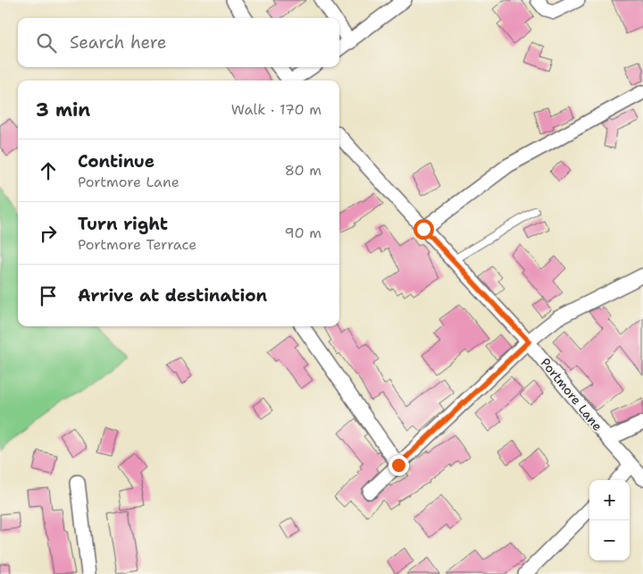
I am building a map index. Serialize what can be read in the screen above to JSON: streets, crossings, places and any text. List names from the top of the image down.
{
  "streets": {
    "street": ["Portmore Lane"]
  },
  "page": {
    "search": "Search here",
    "heading": ["3 min", "Walk · 170 m"],
    "list": [
      ["Continue", "Portmore Lane", "80 m"],
      ["Turn right", "Portmore Terrace", "90 m"],
      "Arrive at destination"
    ],
    "map_buttons": ["+", "−"]
  }
}
